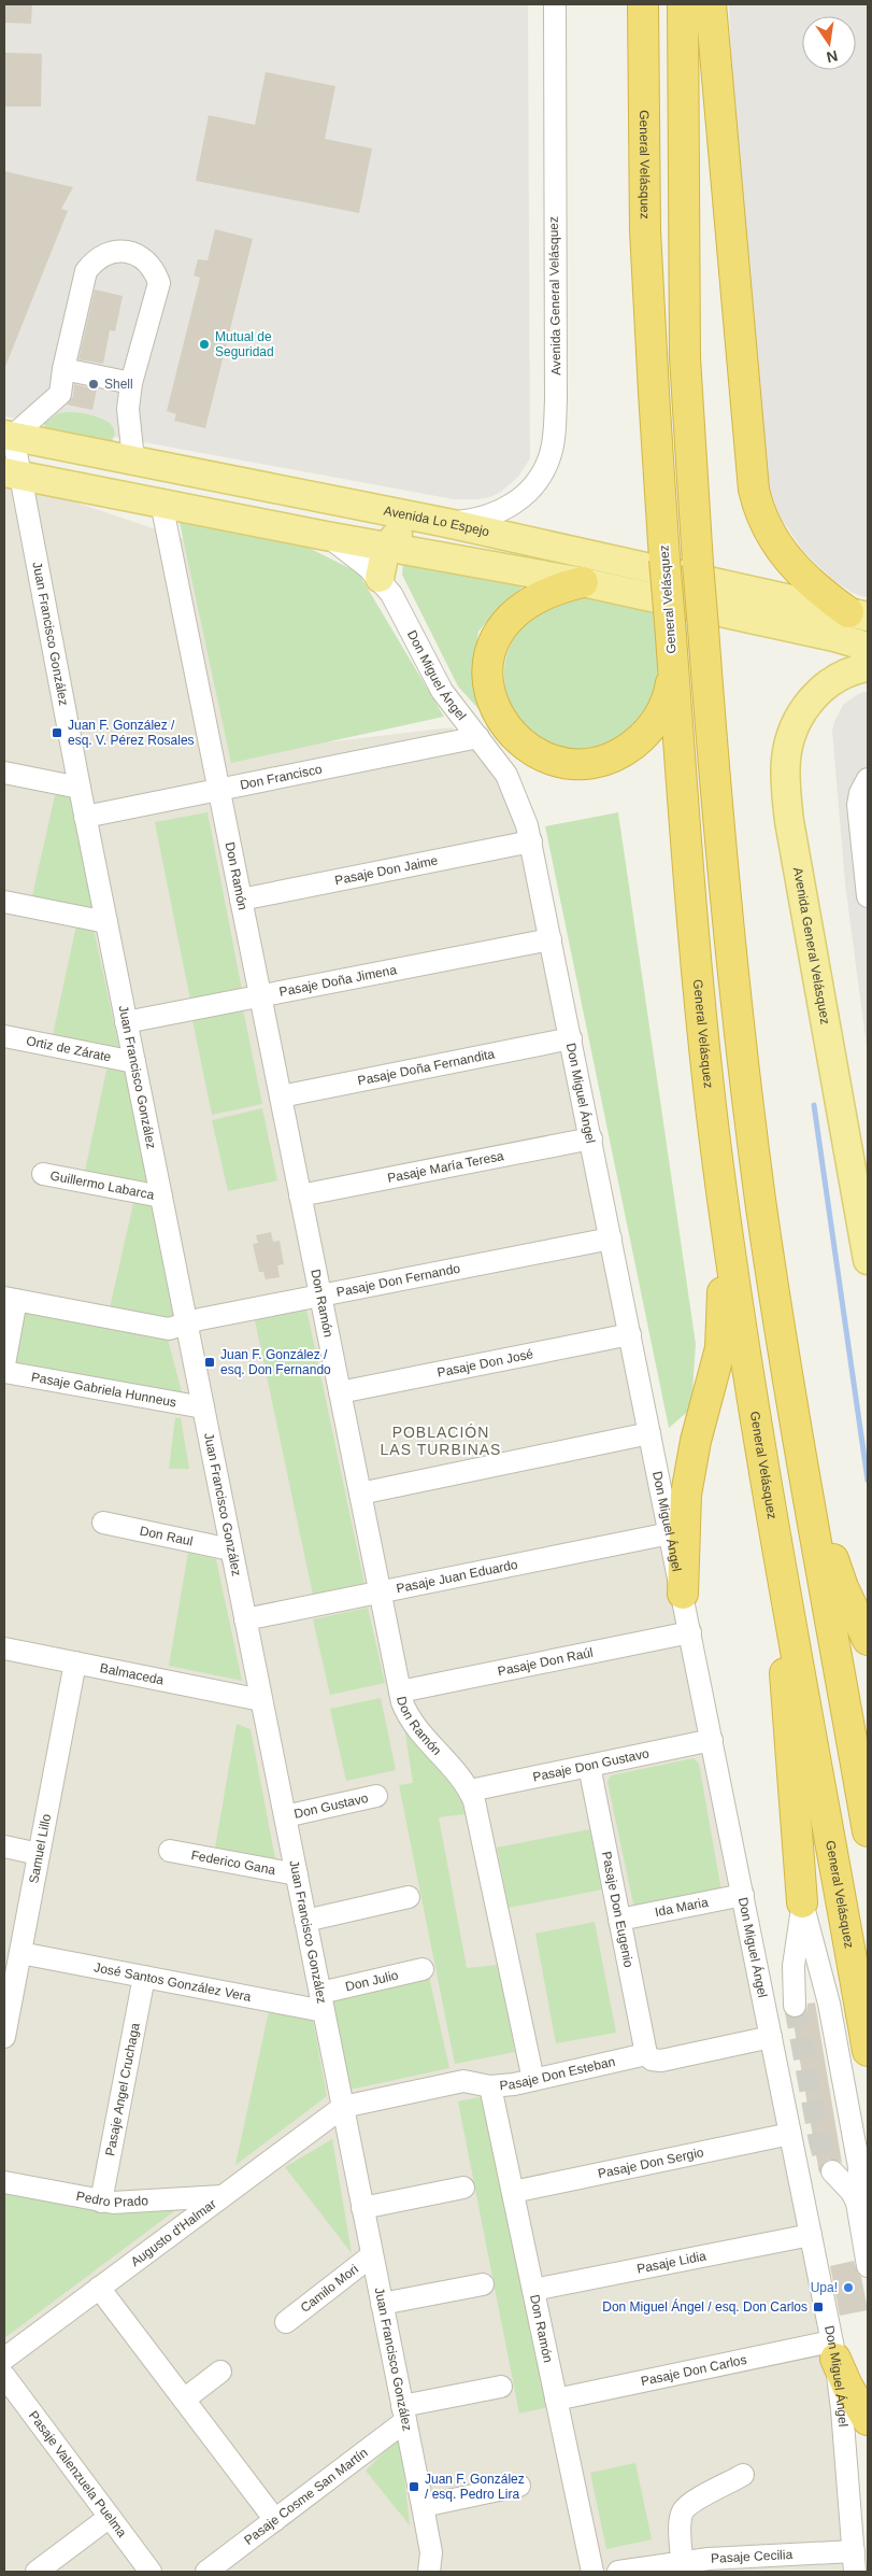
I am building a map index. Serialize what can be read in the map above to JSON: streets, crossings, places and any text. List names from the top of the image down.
{
  "streets": {
    "highway": ["General Velásquez"],
    "main road": ["Avenida General Velásquez", "Avenida Lo Espejo"],
    "street": [
      "Juan Francisco González",
      "Don Miguel Ángel",
      "Don Francisco",
      "Pasaje Don Jaime",
      "Don Ramón",
      "Pasaje Doña Jimena",
      "Ortiz de Zárate",
      "Pasaje Doña Fernandita",
      "Pasaje María Teresa",
      "Guillermo Labarca",
      "Pasaje Don Fernando",
      "Pasaje Don José",
      "Pasaje Gabriela Hunneus",
      "Don Raul",
      "Pasaje Juan Eduardo",
      "Pasaje Don Raúl",
      "Balmaceda",
      "Pasaje Don Gustavo",
      "Don Gustavo",
      "Samuel Lillo",
      "Federico Gana",
      "Ida Maria",
      "Pasaje Don Eugenio",
      "Don Julio",
      "José Santos González Vera",
      "Pasaje Don Esteban",
      "Pasaje Angel Cruchaga",
      "Pasaje Don Sergio",
      "Pedro Prado",
      "Augusto d'Halmar",
      "Pasaje Lidia",
      "Camilo Mori",
      "Pasaje Don Carlos",
      "Pasaje Valenzuela Puelma",
      "Pasaje Cosme San Martín",
      "Pasaje Cecilia"
    ]
  },
  "crossings": [
    ["Avenida General Velásquez", "Avenida Lo Espejo"],
    ["Avenida Lo Espejo", "Juan Francisco González"],
    ["Juan Francisco González", "Don Francisco"],
    ["Juan Francisco González", "Pasaje Doña Jimena"],
    ["Juan Francisco González", "Ortiz de Zárate"],
    ["Juan Francisco González", "Guillermo Labarca"],
    ["Juan Francisco González", "Pasaje Don Fernando"],
    ["Juan Francisco González", "Pasaje Gabriela Hunneus"],
    ["Juan Francisco González", "Don Raul"],
    ["Juan Francisco González", "Pasaje Juan Eduardo"],
    ["Juan Francisco González", "Balmaceda"],
    ["Juan Francisco González", "Don Gustavo"],
    ["Juan Francisco González", "Federico Gana"],
    ["Juan Francisco González", "Don Julio"],
    ["Juan Francisco González", "José Santos González Vera"],
    ["Juan Francisco González", "Pasaje Don Esteban"],
    ["Juan Francisco González", "Augusto d'Halmar"],
    ["Juan Francisco González", "Camilo Mori"],
    ["Juan Francisco González", "Pasaje Cosme San Martín"],
    ["Don Miguel Ángel", "Don Francisco"],
    ["Don Miguel Ángel", "Pasaje Don Jaime"],
    ["Don Miguel Ángel", "Pasaje Doña Jimena"],
    ["Don Miguel Ángel", "Pasaje Doña Fernandita"],
    ["Don Miguel Ángel", "Pasaje María Teresa"],
    ["Don Miguel Ángel", "Pasaje Don Fernando"],
    ["Don Miguel Ángel", "Pasaje Don José"],
    ["Don Miguel Ángel", "Pasaje Juan Eduardo"],
    ["Don Miguel Ángel", "Pasaje Don Raúl"],
    ["Don Miguel Ángel", "Pasaje Don Gustavo"],
    ["Don Miguel Ángel", "Ida Maria"],
    ["Don Miguel Ángel", "Pasaje Don Esteban"],
    ["Don Miguel Ángel", "Pasaje Don Sergio"],
    ["Don Miguel Ángel", "Pasaje Lidia"],
    ["Don Miguel Ángel", "Pasaje Don Carlos"],
    ["Don Miguel Ángel", "Pasaje Cecilia"],
    ["Don Francisco", "Don Ramón"],
    ["Pasaje Don Jaime", "Don Ramón"],
    ["Don Ramón", "Pasaje Doña Jimena"],
    ["Don Ramón", "Pasaje Doña Fernandita"],
    ["Don Ramón", "Pasaje María Teresa"],
    ["Don Ramón", "Pasaje Don Fernando"],
    ["Don Ramón", "Pasaje Don José"],
    ["Don Ramón", "Pasaje Juan Eduardo"],
    ["Don Ramón", "Pasaje Don Raúl"],
    ["Don Ramón", "Pasaje Don Gustavo"],
    ["Don Ramón", "Pasaje Don Esteban"],
    ["Don Ramón", "Pasaje Don Sergio"],
    ["Don Ramón", "Pasaje Lidia"],
    ["Don Ramón", "Pasaje Don Carlos"],
    ["Balmaceda", "Samuel Lillo"],
    ["Pasaje Don Gustavo", "Pasaje Don Eugenio"],
    ["Samuel Lillo", "José Santos González Vera"],
    ["Ida Maria", "Pasaje Don Eugenio"],
    ["Pasaje Don Eugenio", "Pasaje Don Esteban"],
    ["Don Julio", "José Santos González Vera"],
    ["José Santos González Vera", "Pasaje Angel Cruchaga"],
    ["Pasaje Don Esteban", "Augusto d'Halmar"],
    ["Pasaje Angel Cruchaga", "Pedro Prado"],
    ["Pedro Prado", "Augusto d'Halmar"]
  ],
  "districts": ["POBLACIÓN LAS TURBINAS"],
  "places": {
    "other": ["Mutual de Seguridad", "Shell", "Upa!"],
    "transit": [
      "Juan F. González / esq. V. Pérez Rosales",
      "Juan F. González / esq. Don Fernando",
      "Don Miguel Ángel / esq. Don Carlos",
      "Juan F. González / esq. Pedro Lira"
    ]
  },
  "north": "bottom"
}
